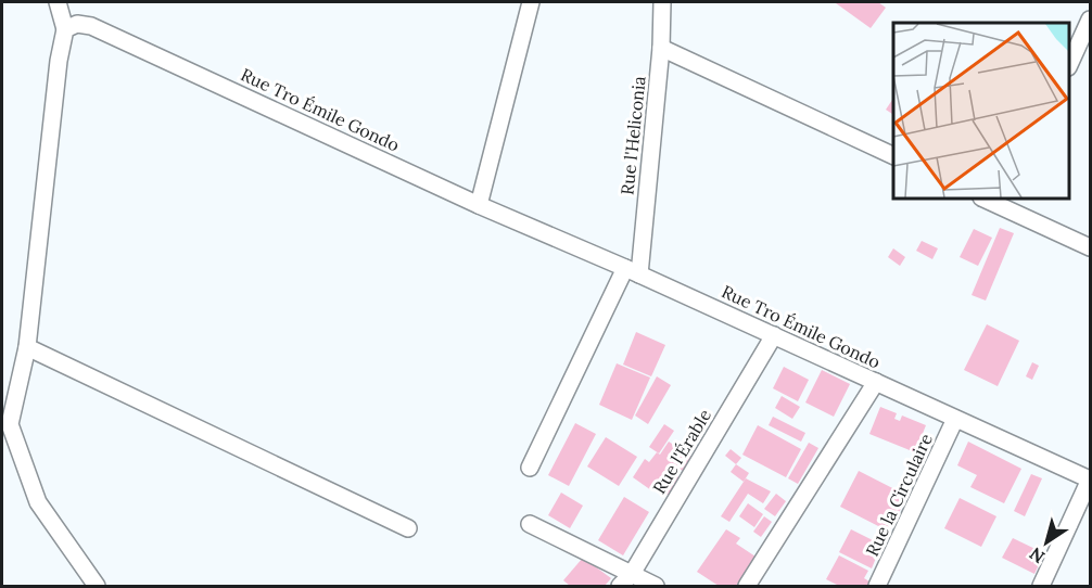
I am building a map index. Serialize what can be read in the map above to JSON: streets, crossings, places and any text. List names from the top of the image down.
{
  "streets": {
    "street": [
      "Rue Tro Émile Gondo",
      "Rue l'Heliconia",
      "Rue l'Érable",
      "Rue la Circulaire"
    ]
  },
  "crossings": [
    ["Rue Tro Émile Gondo", "Rue l'Heliconia"],
    ["Rue Tro Émile Gondo", "Rue l'Érable"],
    ["Rue Tro Émile Gondo", "Rue la Circulaire"]
  ],
  "north": "bottom left"
}
